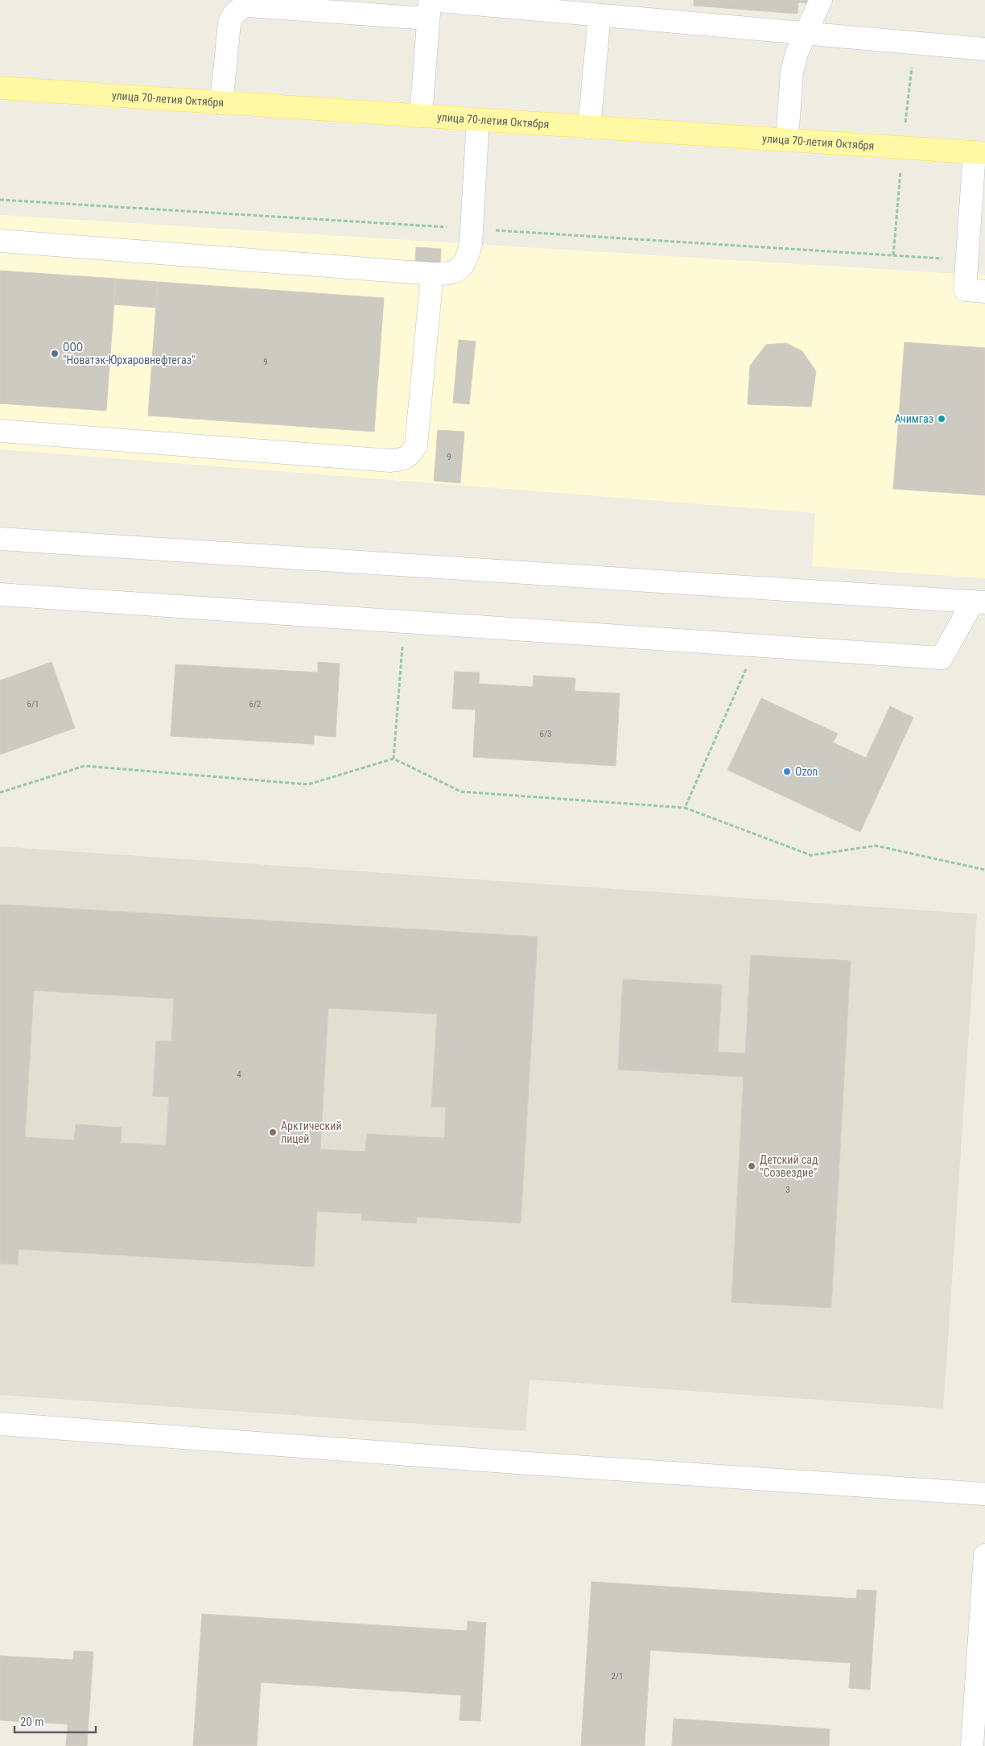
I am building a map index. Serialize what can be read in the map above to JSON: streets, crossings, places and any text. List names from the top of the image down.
{
  "streets": {
    "main road": ["улица 70-летия Октября"]
  },
  "places": [
    "ООО \"Новатэк-Юрхаровнефтегаз\"",
    "Ачимгаз",
    "Ozon",
    "Арктический лицей",
    "Детский сад \"Созвездие\""
  ],
  "house_numbers": [
    "9",
    "9",
    "6/1",
    "6/2",
    "6/3",
    "4",
    "3",
    "2/1"
  ],
  "scale_bar": "20 m"
}
